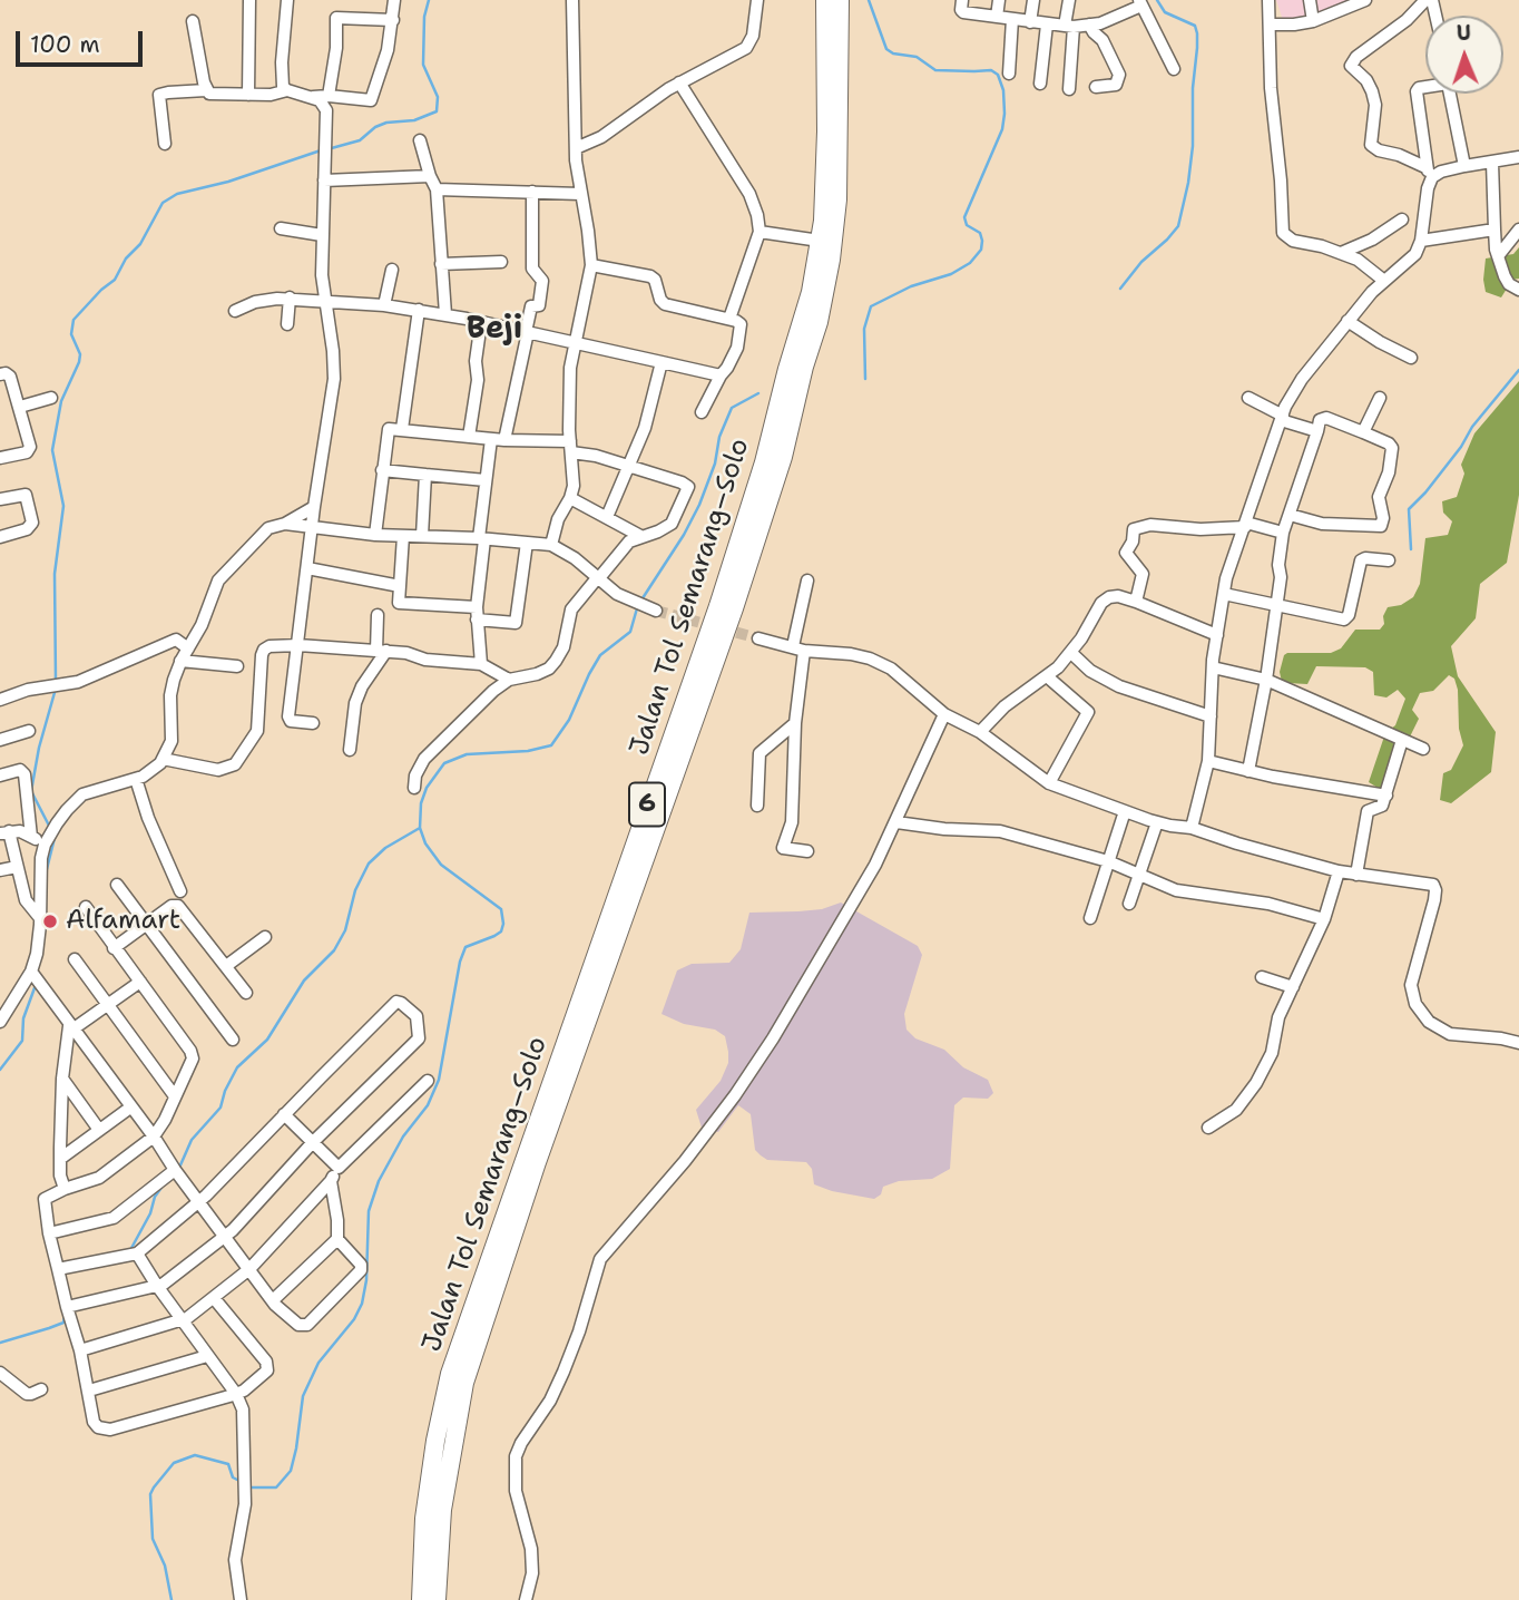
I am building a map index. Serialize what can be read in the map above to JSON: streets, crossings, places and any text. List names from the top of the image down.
{
  "streets": {
    "highway": ["Jalan Tol Semarang–Solo", "6"]
  },
  "districts": ["Beji"],
  "places": ["Alfamart"],
  "scale_bar": "100 m",
  "north": "top"
}
